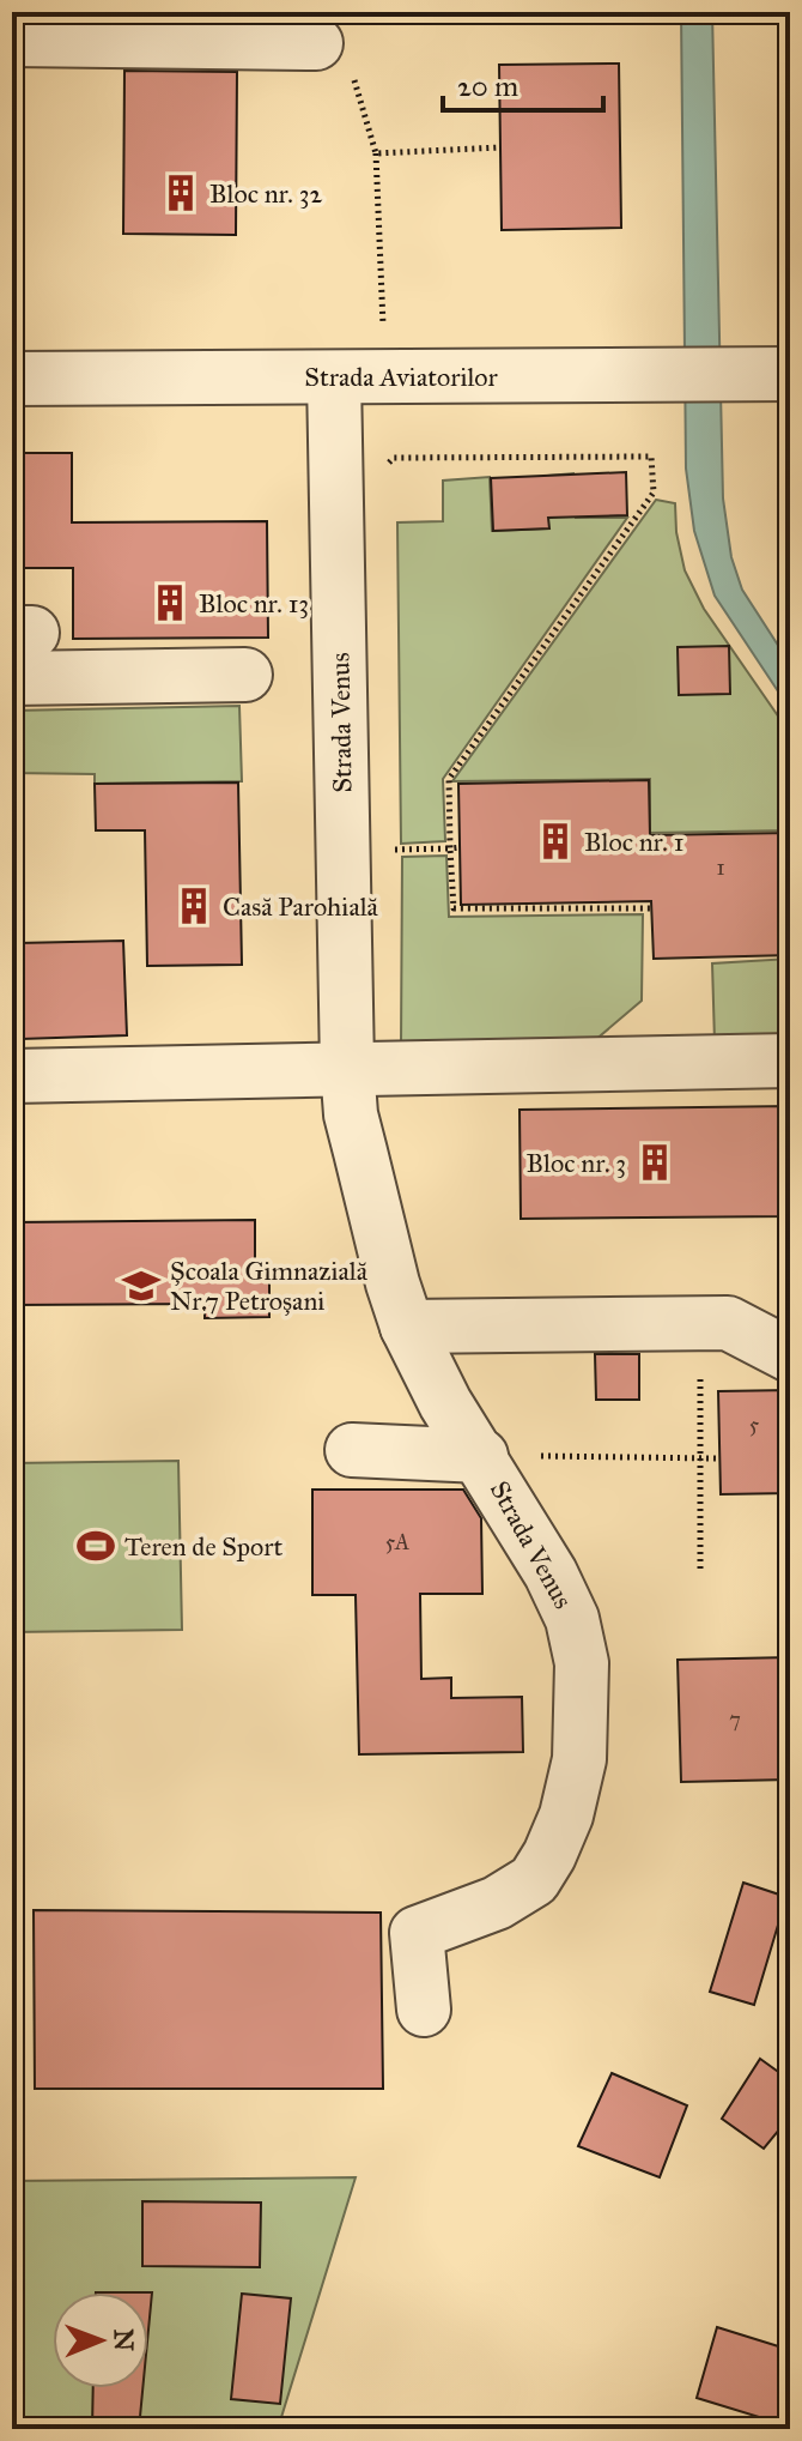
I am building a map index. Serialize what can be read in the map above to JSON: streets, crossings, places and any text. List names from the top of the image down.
{
  "streets": {
    "street": ["Strada Aviatorilor", "Strada Venus"]
  },
  "crossings": [
    ["Strada Aviatorilor", "Strada Venus"]
  ],
  "places": {
    "building": [
      "Bloc nr. 32",
      "Bloc nr. 13",
      "Bloc nr. 1",
      "Casă Parohială",
      "Bloc nr. 3"
    ],
    "school or university": ["Școala Gimnazială Nr.7 Petroșani"],
    "sports": ["Teren de Sport"]
  },
  "house_numbers": [
    "1",
    "5",
    "5A",
    "7"
  ],
  "scale_bar": "20 m",
  "north": "right"
}
